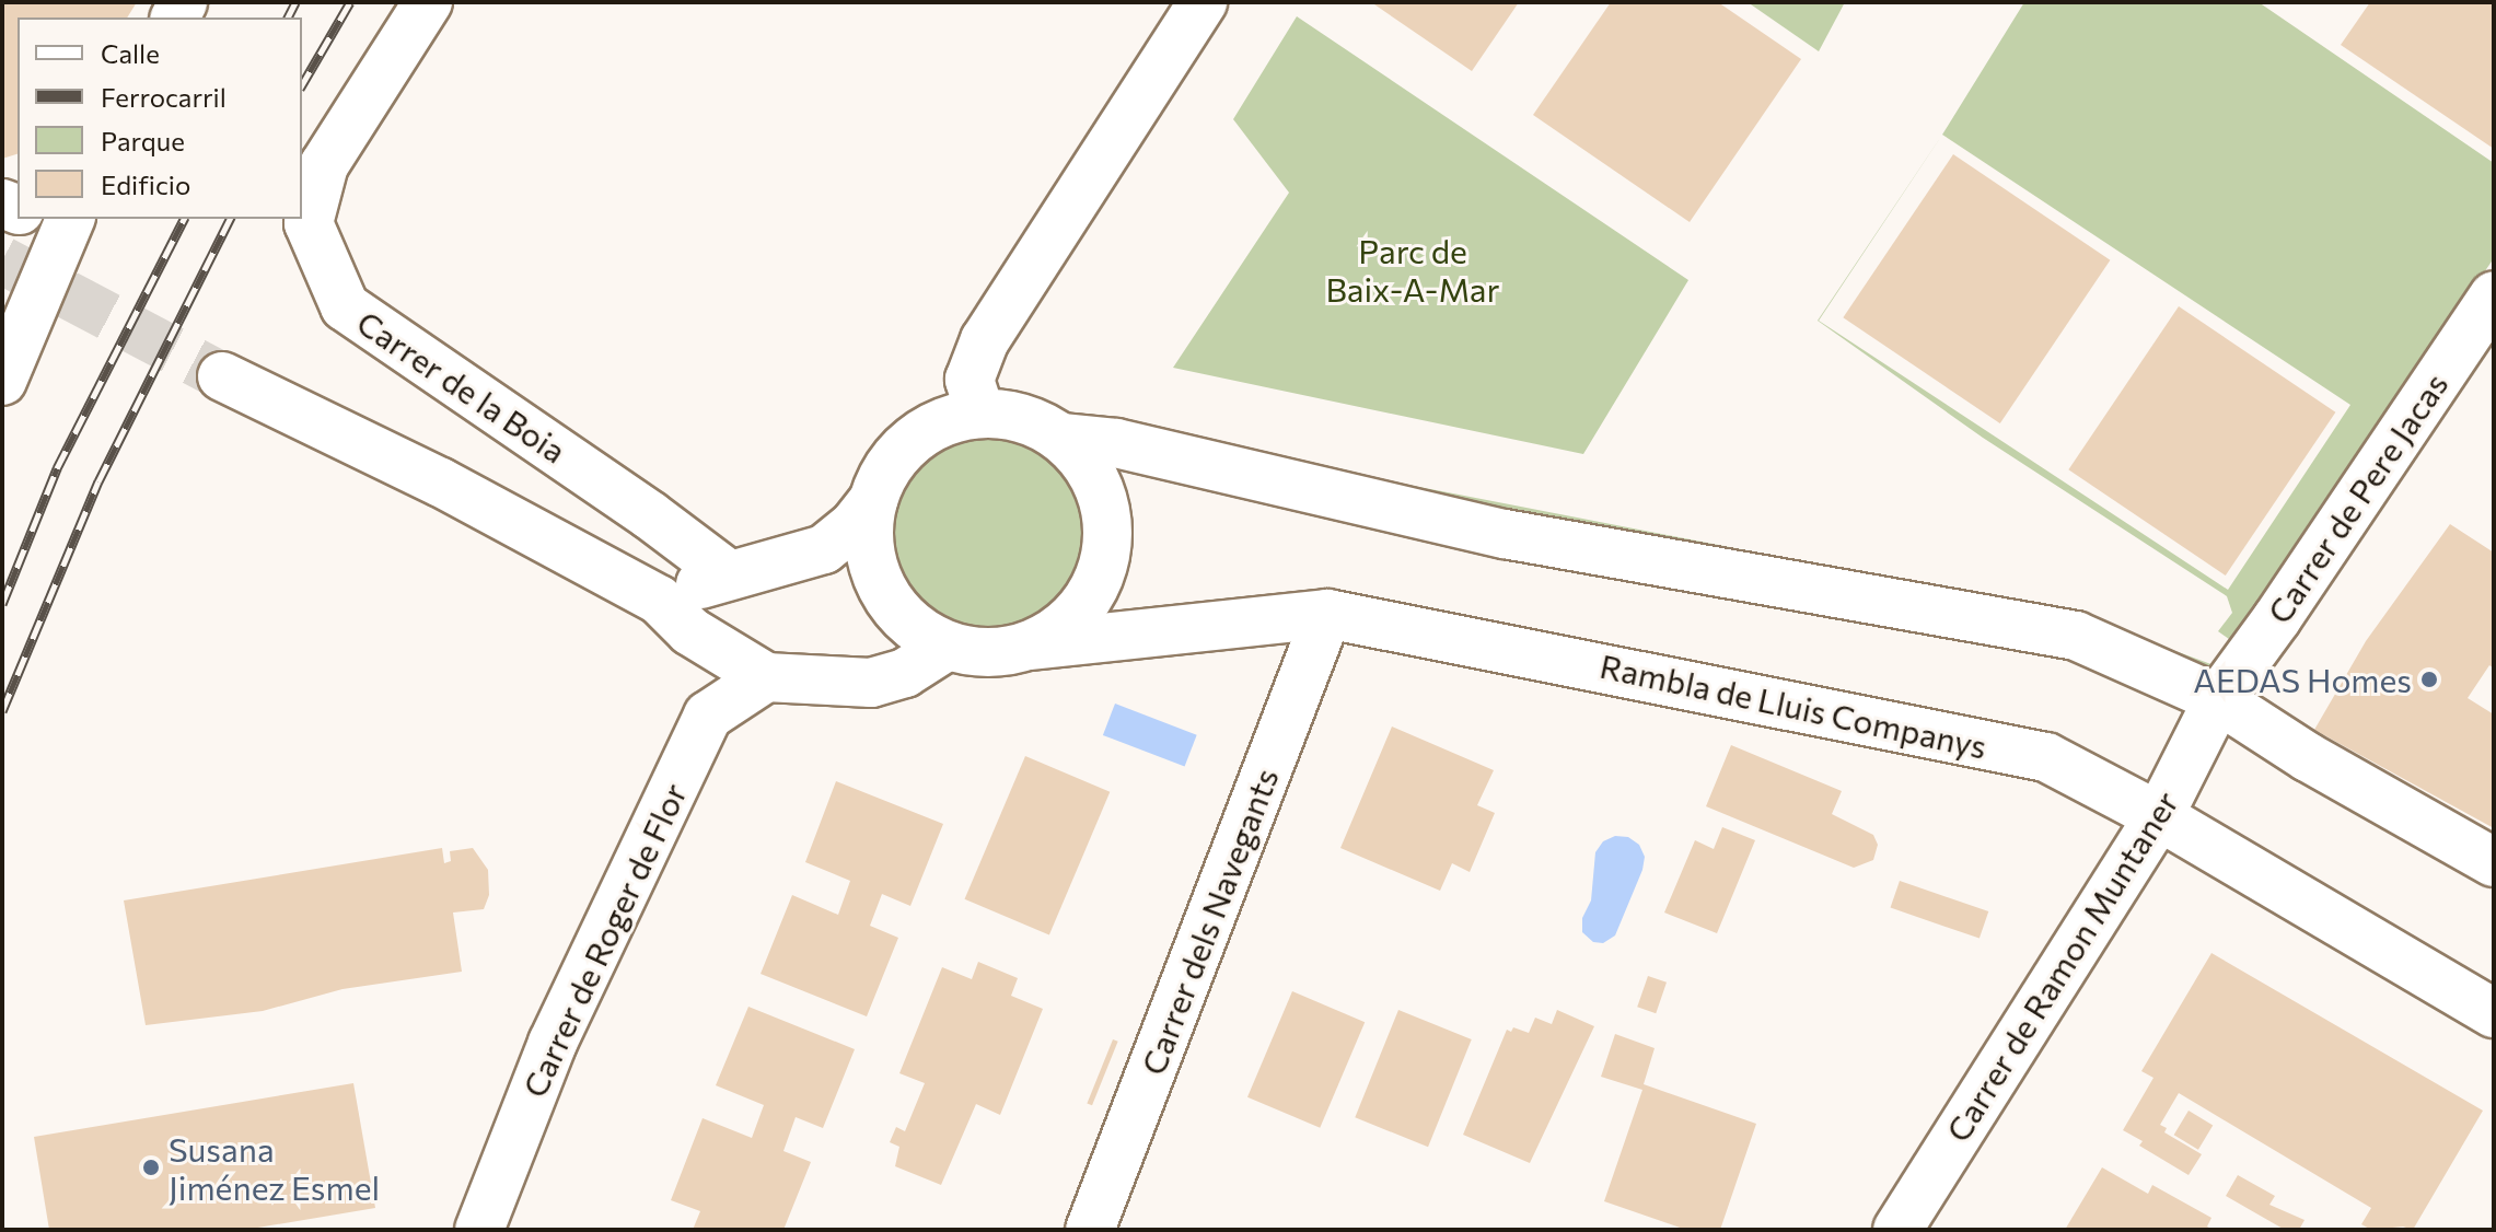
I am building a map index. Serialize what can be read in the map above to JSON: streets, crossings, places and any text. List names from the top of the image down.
{
  "streets": {
    "street": [
      "Carrer de la Boia",
      "Carrer de Pere Jacas",
      "Rambla de Lluis Companys",
      "Carrer dels Navegants",
      "Carrer de Roger de Flor",
      "Carrer de Ramon Muntaner"
    ]
  },
  "crossings": [
    ["Carrer de Pere Jacas", "Carrer de Ramon Muntaner"],
    ["Rambla de Lluis Companys", "Carrer dels Navegants"],
    ["Rambla de Lluis Companys", "Carrer de Ramon Muntaner"]
  ],
  "parks": ["Parc de Baix-A-Mar"],
  "places": ["AEDAS Homes", "Susana Jiménez Esmel"],
  "legend": [
    "Calle",
    "Ferrocarril",
    "Parque",
    "Edificio"
  ]
}
